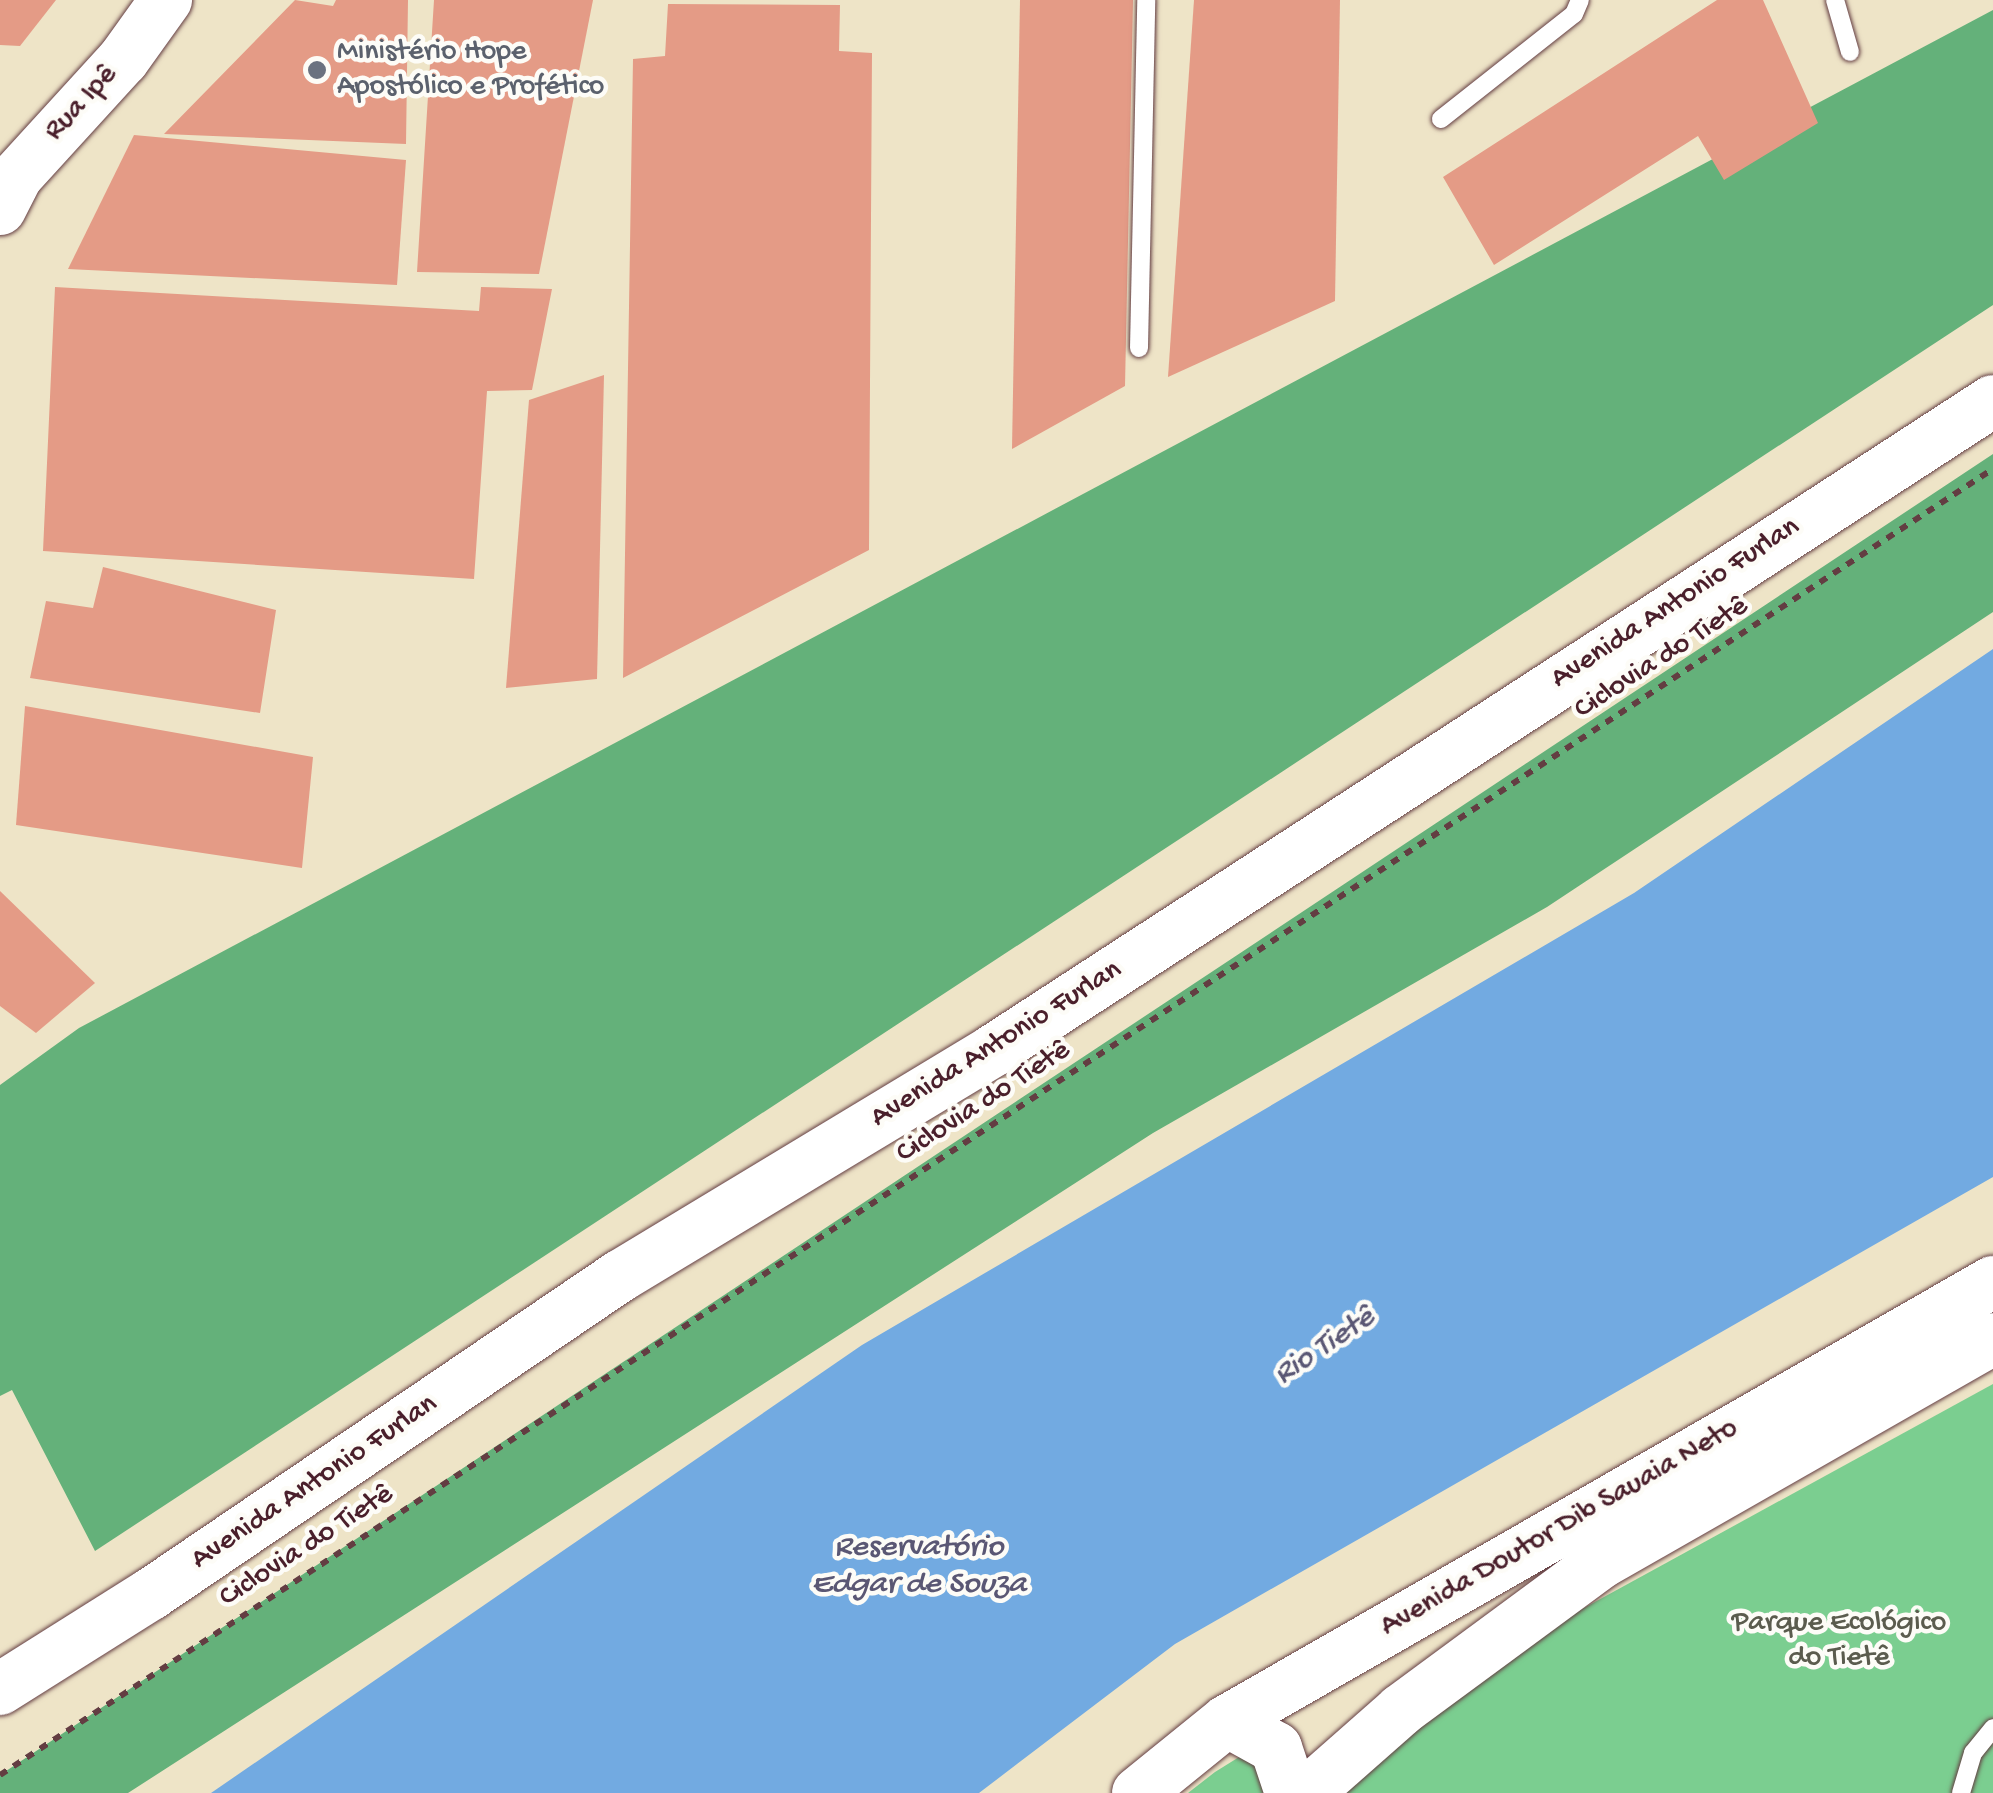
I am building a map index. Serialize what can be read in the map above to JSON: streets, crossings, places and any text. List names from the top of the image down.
{
  "streets": {
    "main road": ["Rua Ipê", "Avenida Antonio Furlan", "Avenida Doutor Dib Sauaia Neto"],
    "path": ["Ciclovia do Tietê"]
  },
  "water": ["Rio Tietê", "Reservatório Edgar de Souza"],
  "parks": ["Parque Ecológico do Tietê"],
  "places": ["Ministério Hope Apostólico e Profético"]
}
